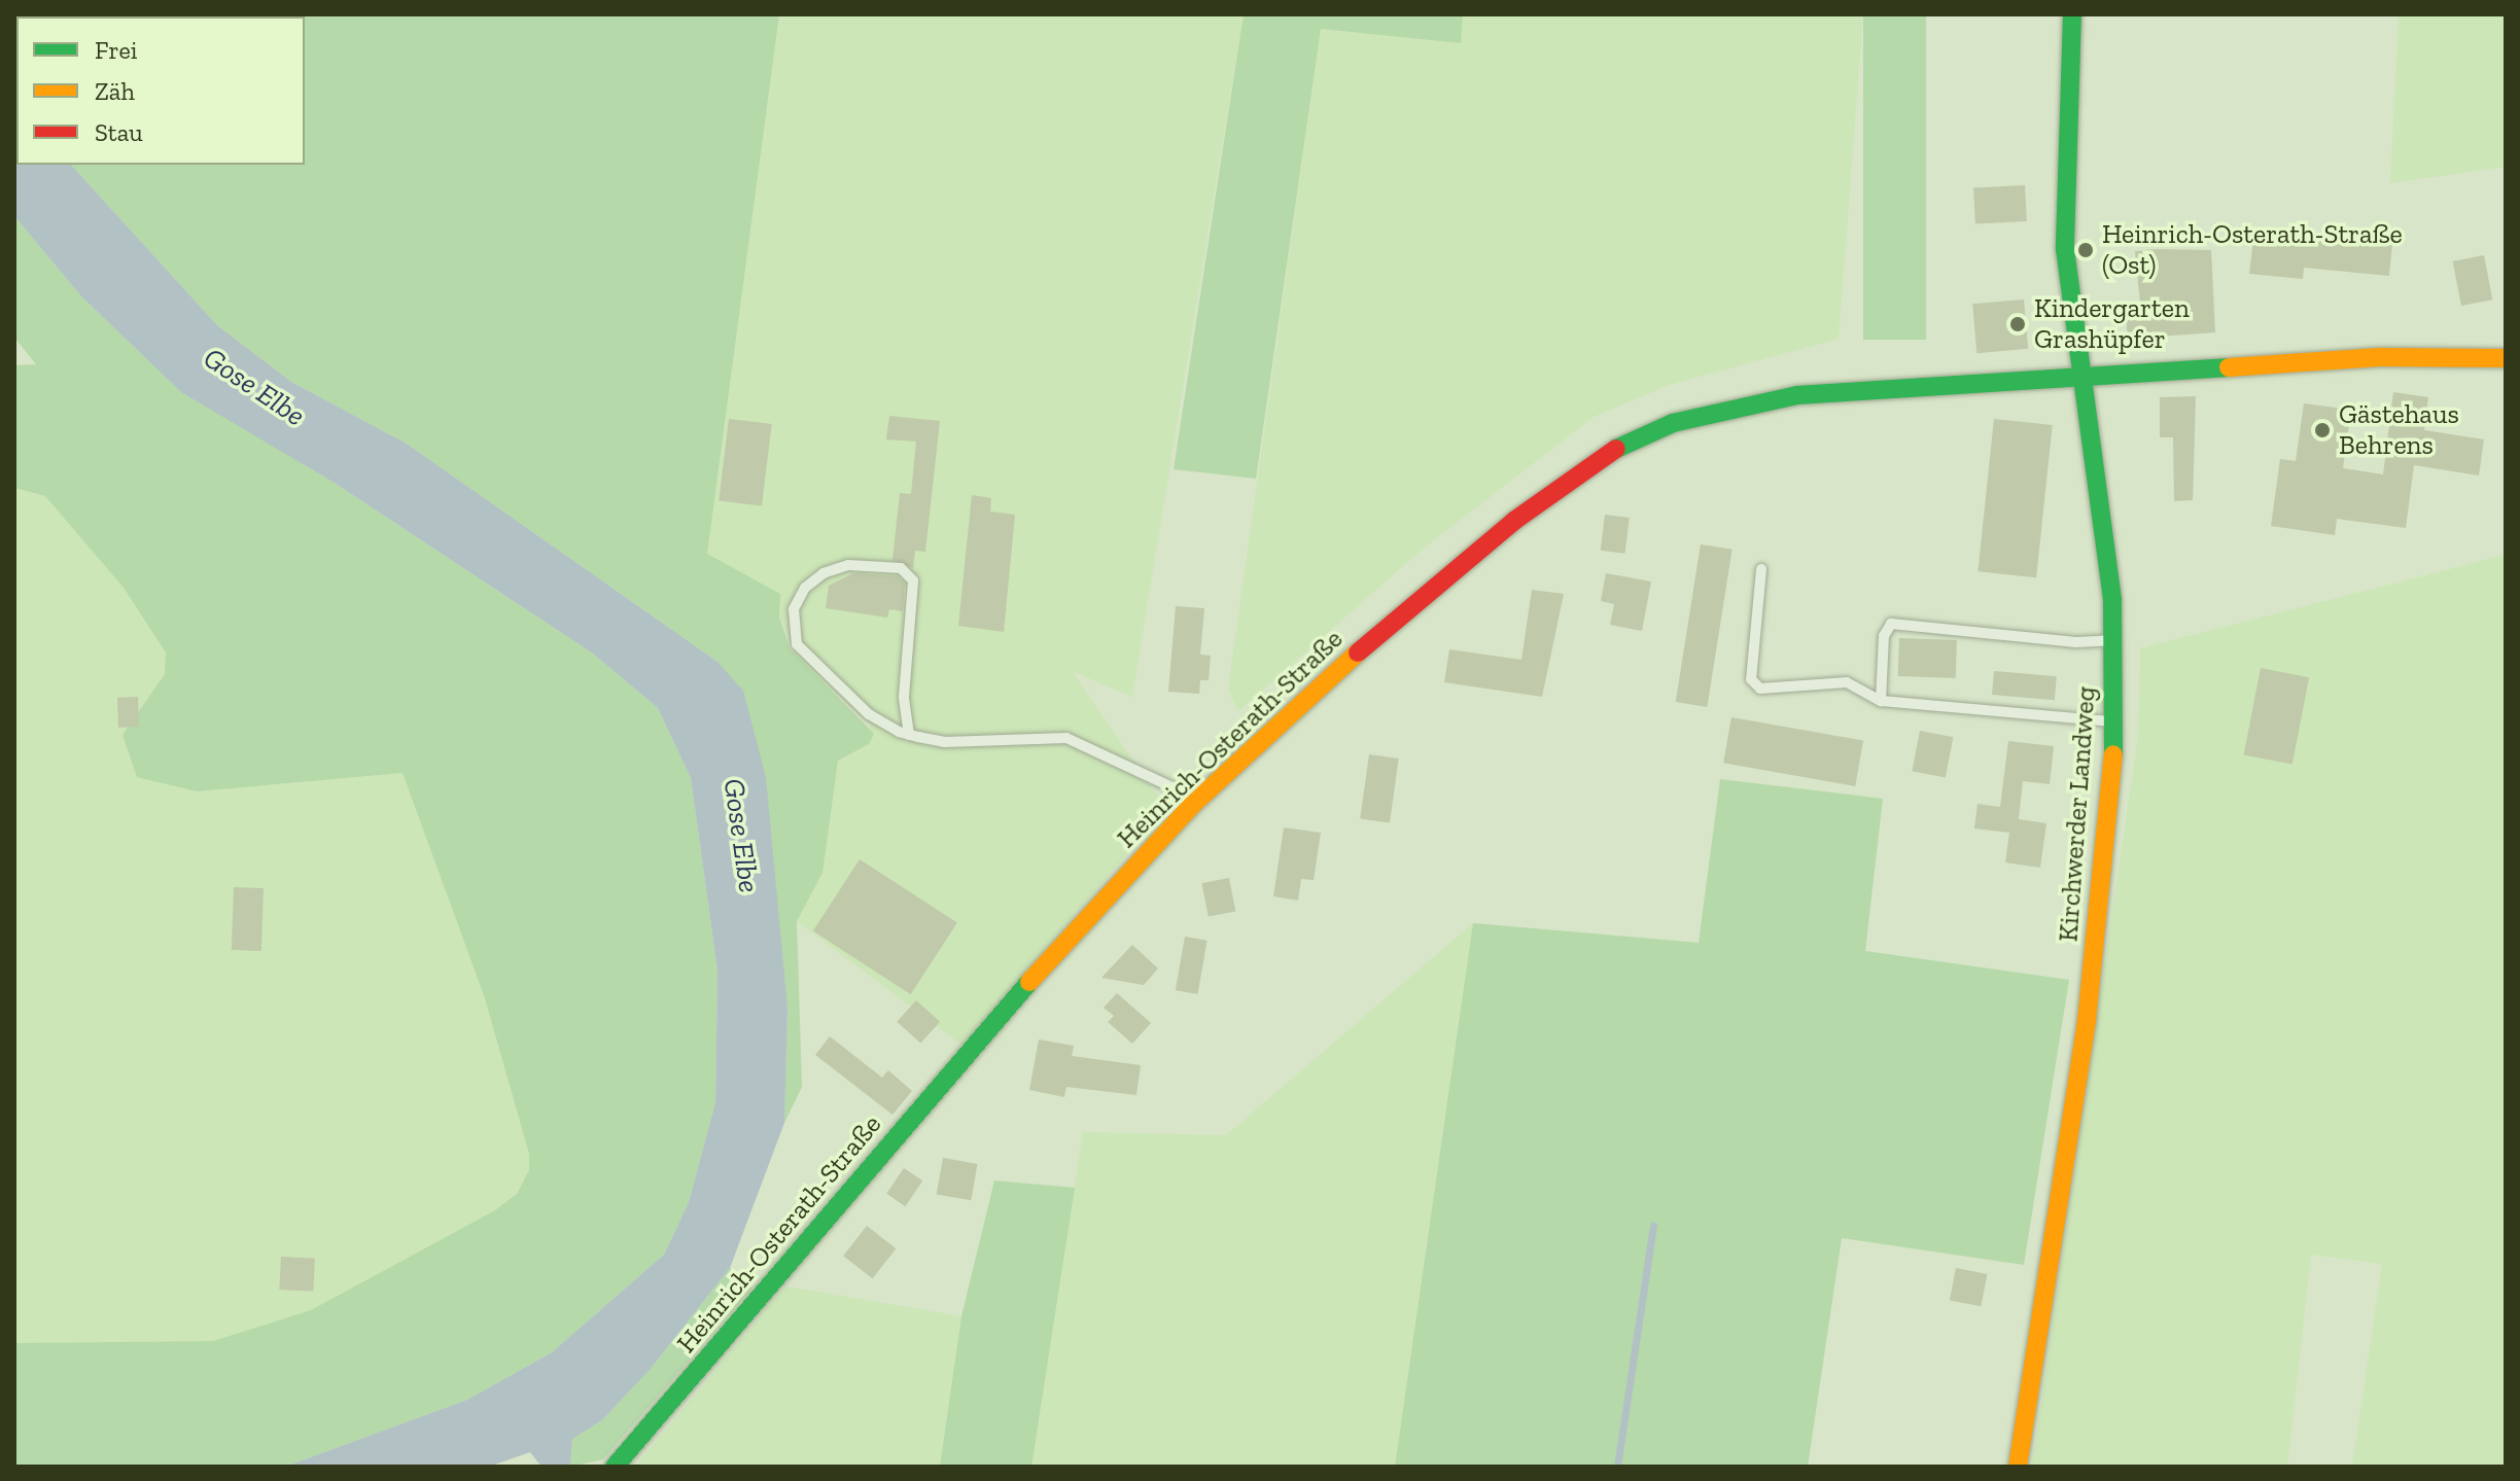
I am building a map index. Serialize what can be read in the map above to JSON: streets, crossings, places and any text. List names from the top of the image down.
{
  "streets": {
    "street": ["Heinrich-Osterath-Straße", "Kirchwerder Landweg"]
  },
  "crossings": [
    ["Heinrich-Osterath-Straße", "Kirchwerder Landweg"]
  ],
  "water": ["Gose Elbe"],
  "places": ["Heinrich-Osterath-Straße (Ost)", "Kindergarten Grashüpfer", "Gästehaus Behrens"],
  "legend": ["Frei", "Zäh", "Stau"]
}
